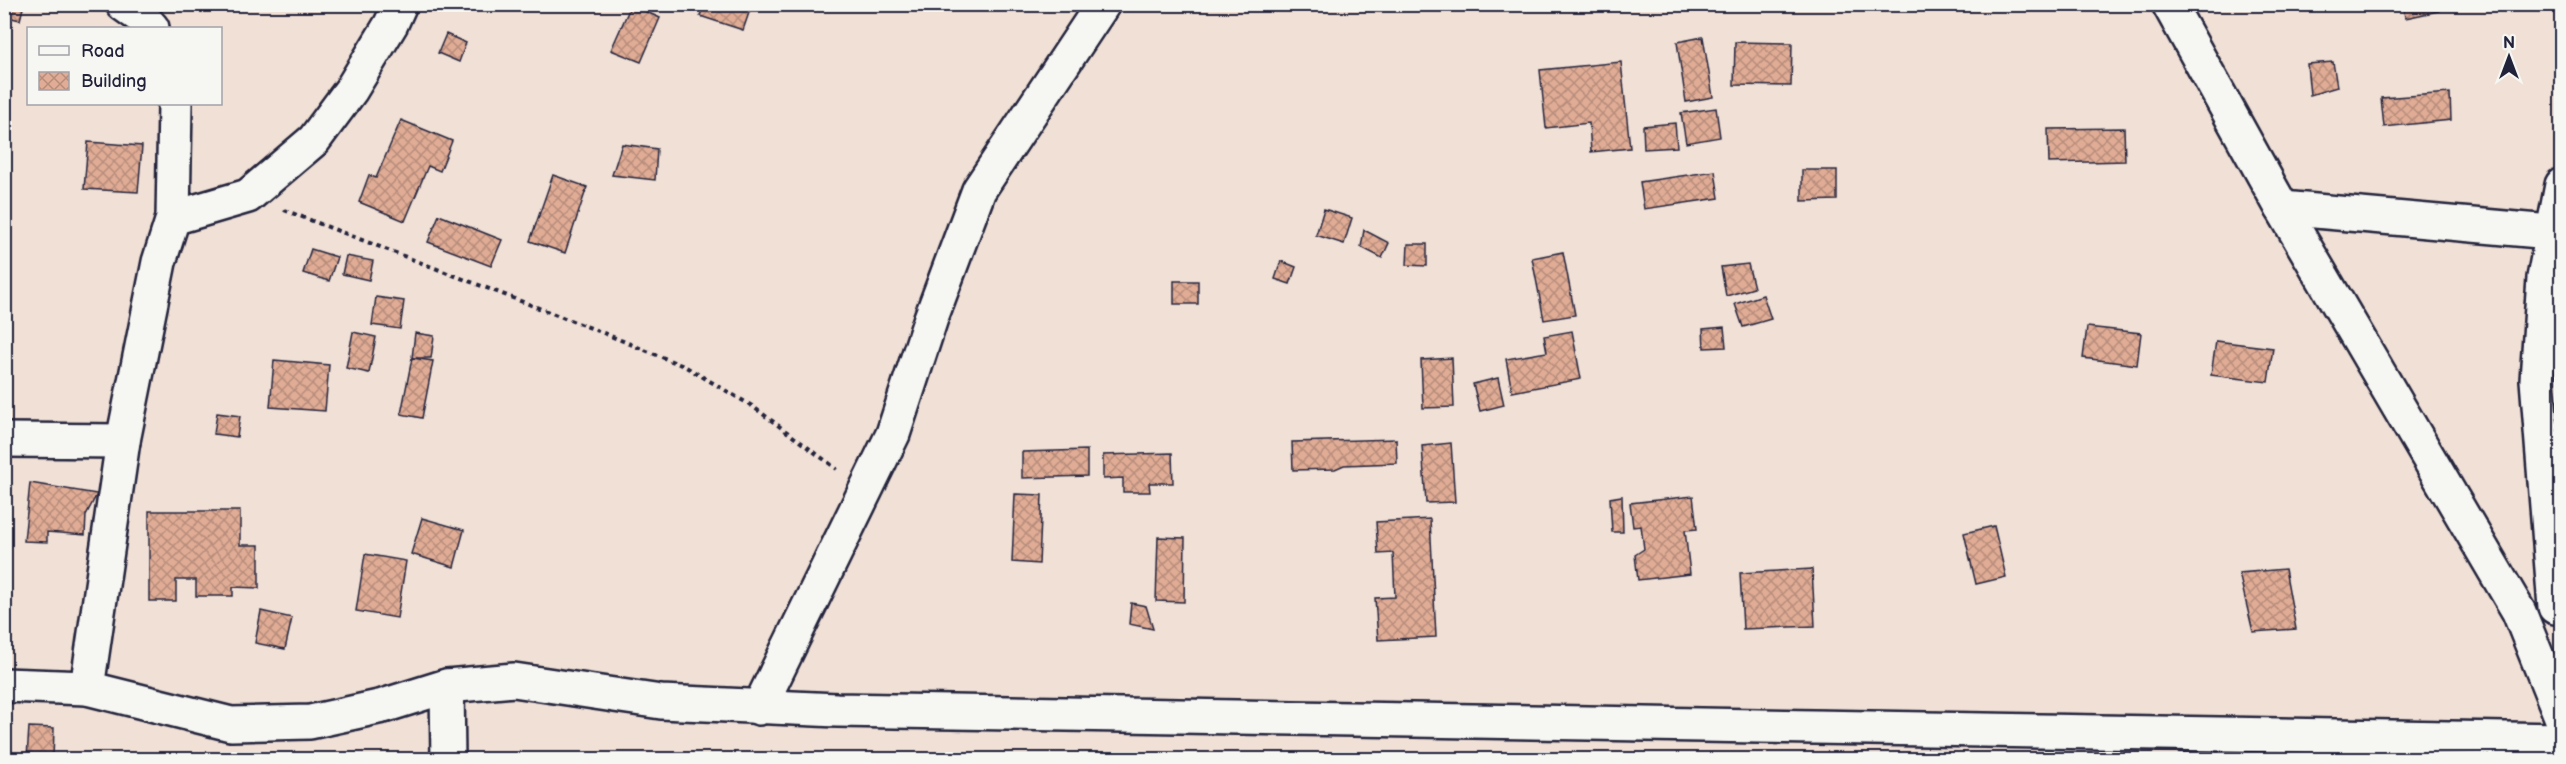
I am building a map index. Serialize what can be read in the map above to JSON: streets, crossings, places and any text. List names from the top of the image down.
{
  "legend": ["Road", "Building"],
  "north": "top"
}
